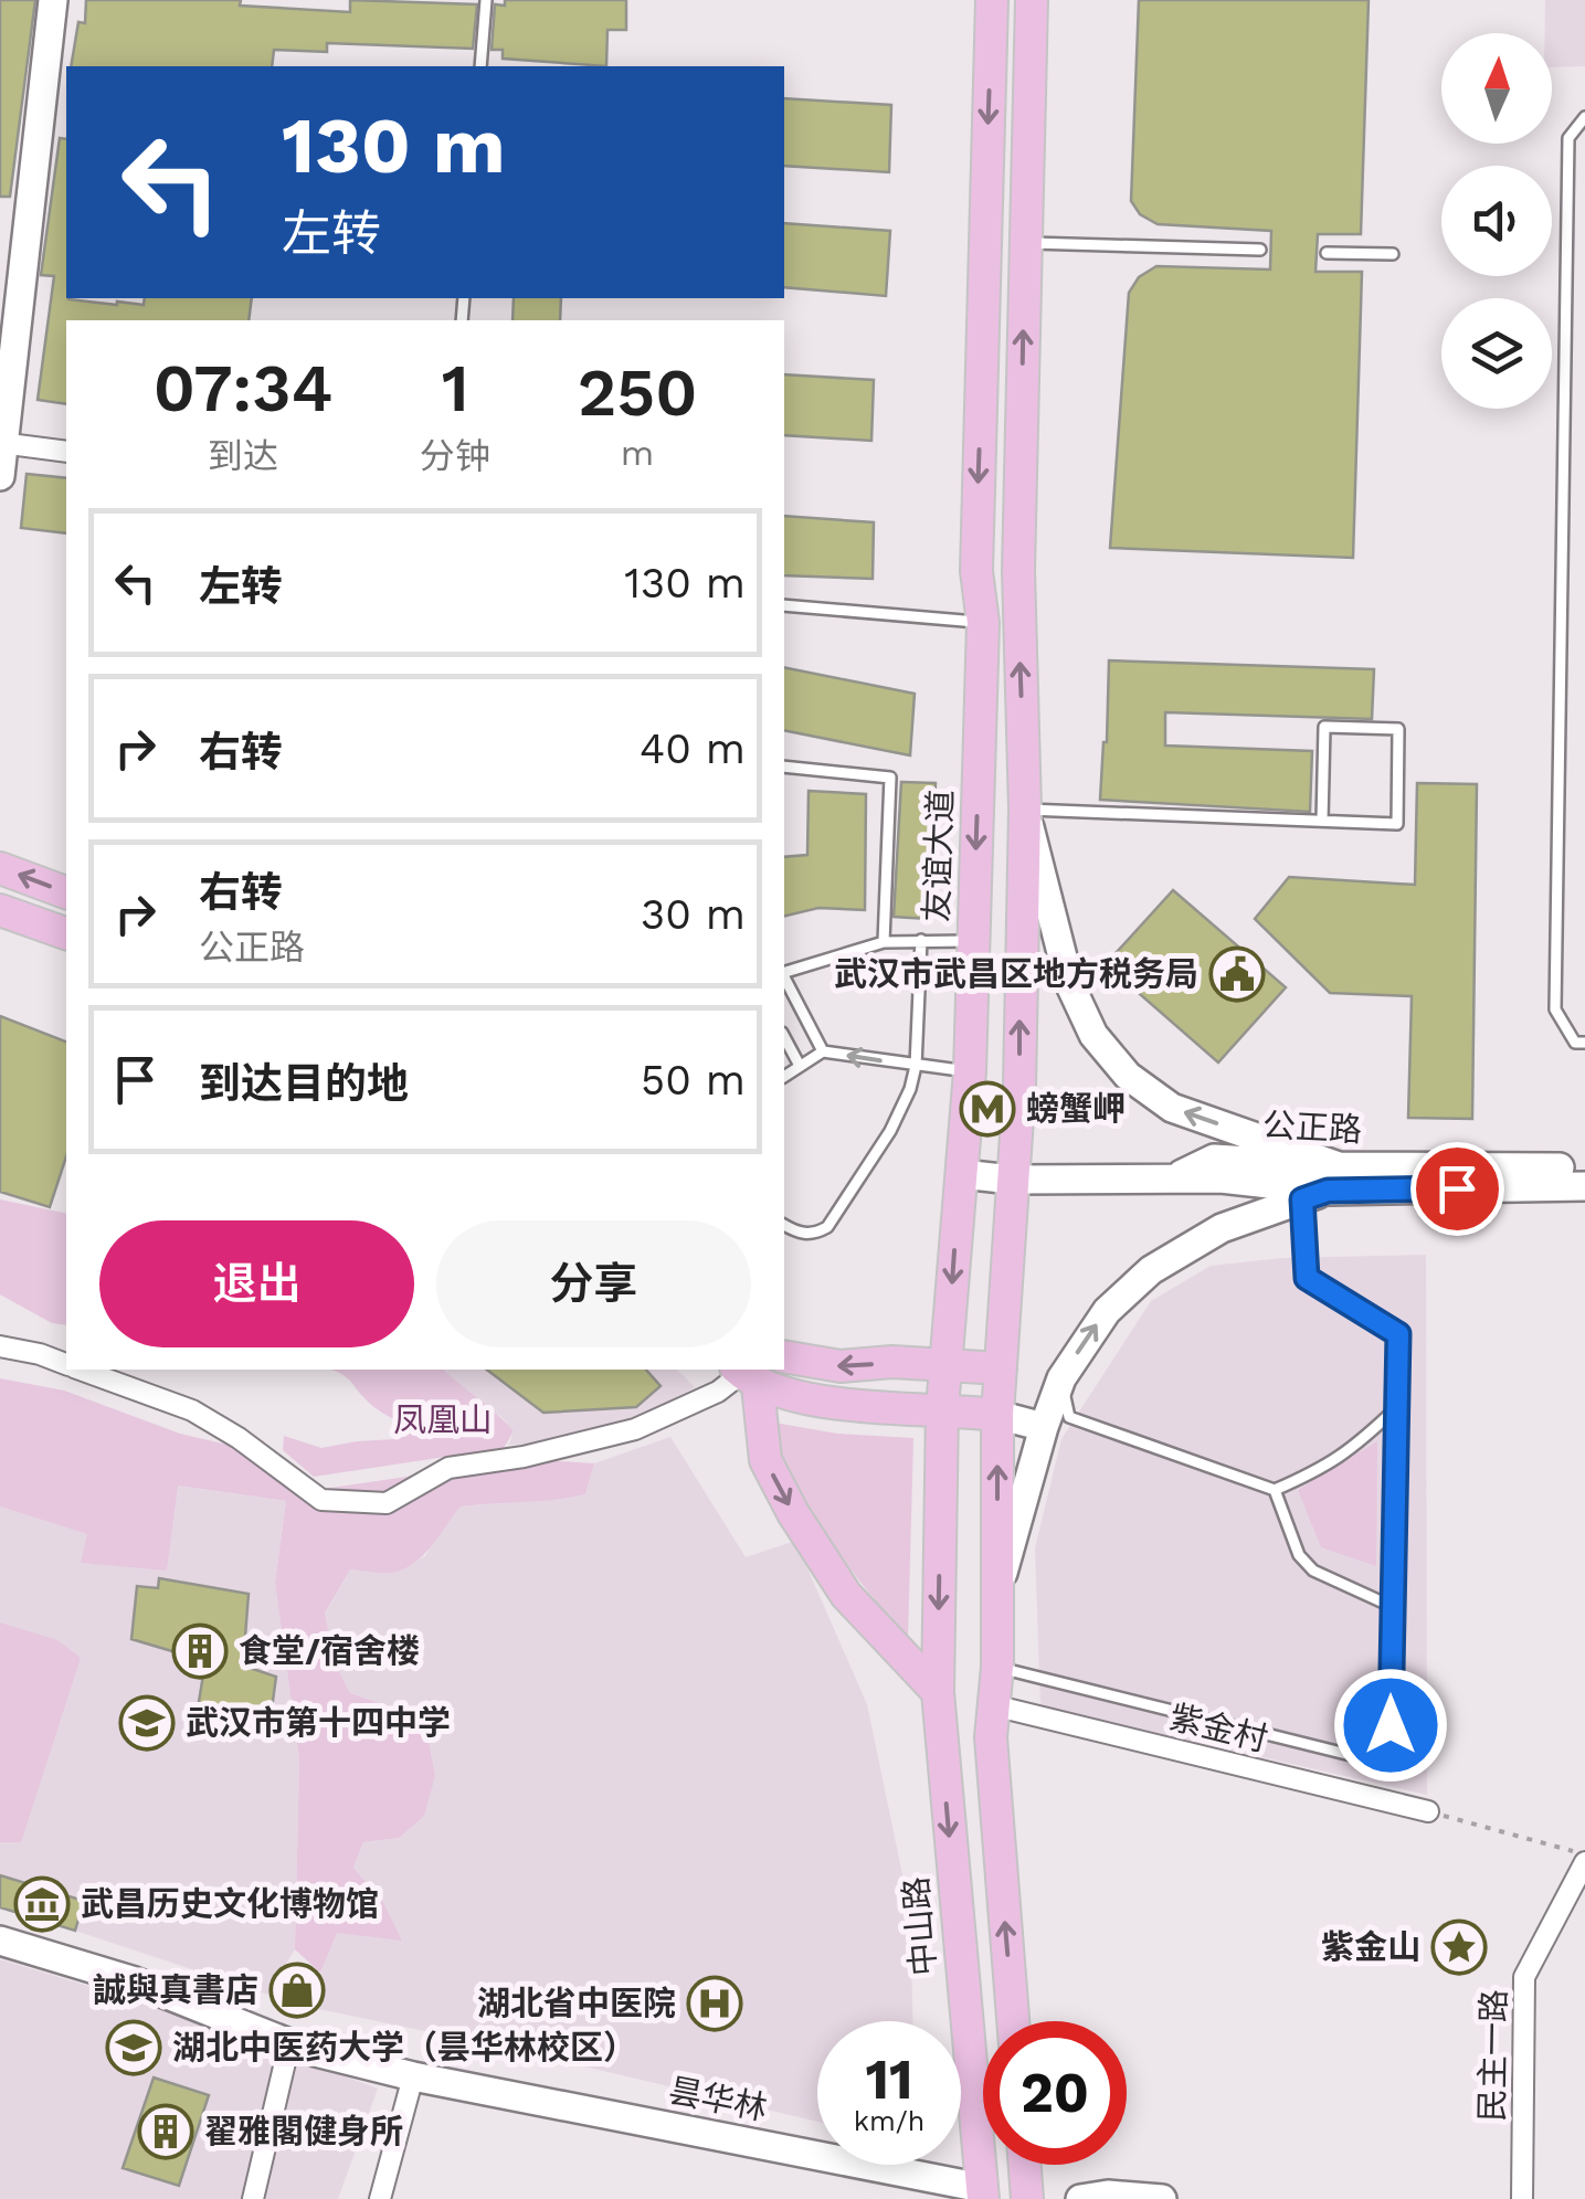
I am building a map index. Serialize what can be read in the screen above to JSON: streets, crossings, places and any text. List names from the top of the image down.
{
  "streets": {
    "main road": [
      "友谊大道",
      "公正路",
      "中山路",
      "昙华林"
    ],
    "street": ["紫金村", "民主一路"]
  },
  "crossings": [
    ["友谊大道", "公正路"],
    ["友谊大道", "中山路"],
    ["中山路", "昙华林"]
  ],
  "parks": ["凤凰山"],
  "places": {
    "public building": ["武汉市武昌区地方税务局"],
    "metro station": ["螃蟹岬"],
    "building": ["食堂/宿舍楼", "翟雅閣健身所"],
    "school or university": ["武汉市第十四中学", "湖北中医药大学（昙华林校区）"],
    "museum": ["武昌历史文化博物馆"],
    "place": ["紫金山"],
    "shop": ["誠與真書店"],
    "hospital": ["湖北省中医院"]
  },
  "north": "top",
  "page": {
    "turn": ["130 m", "左转"],
    "eta": [
      "07:34",
      "到达",
      "1",
      "分钟",
      "250",
      "m"
    ],
    "list": [
      {
        "name": "左转",
        "value": "130 m"
      },
      {
        "name": "右转",
        "value": "40 m"
      },
      {
        "name": "右转",
        "note": "公正路",
        "value": "30 m"
      },
      {
        "name": "到达目的地",
        "value": "50 m"
      }
    ],
    "buttons": ["退出", "分享"],
    "speed": "11 km/h",
    "limit": "20"
  }
}
